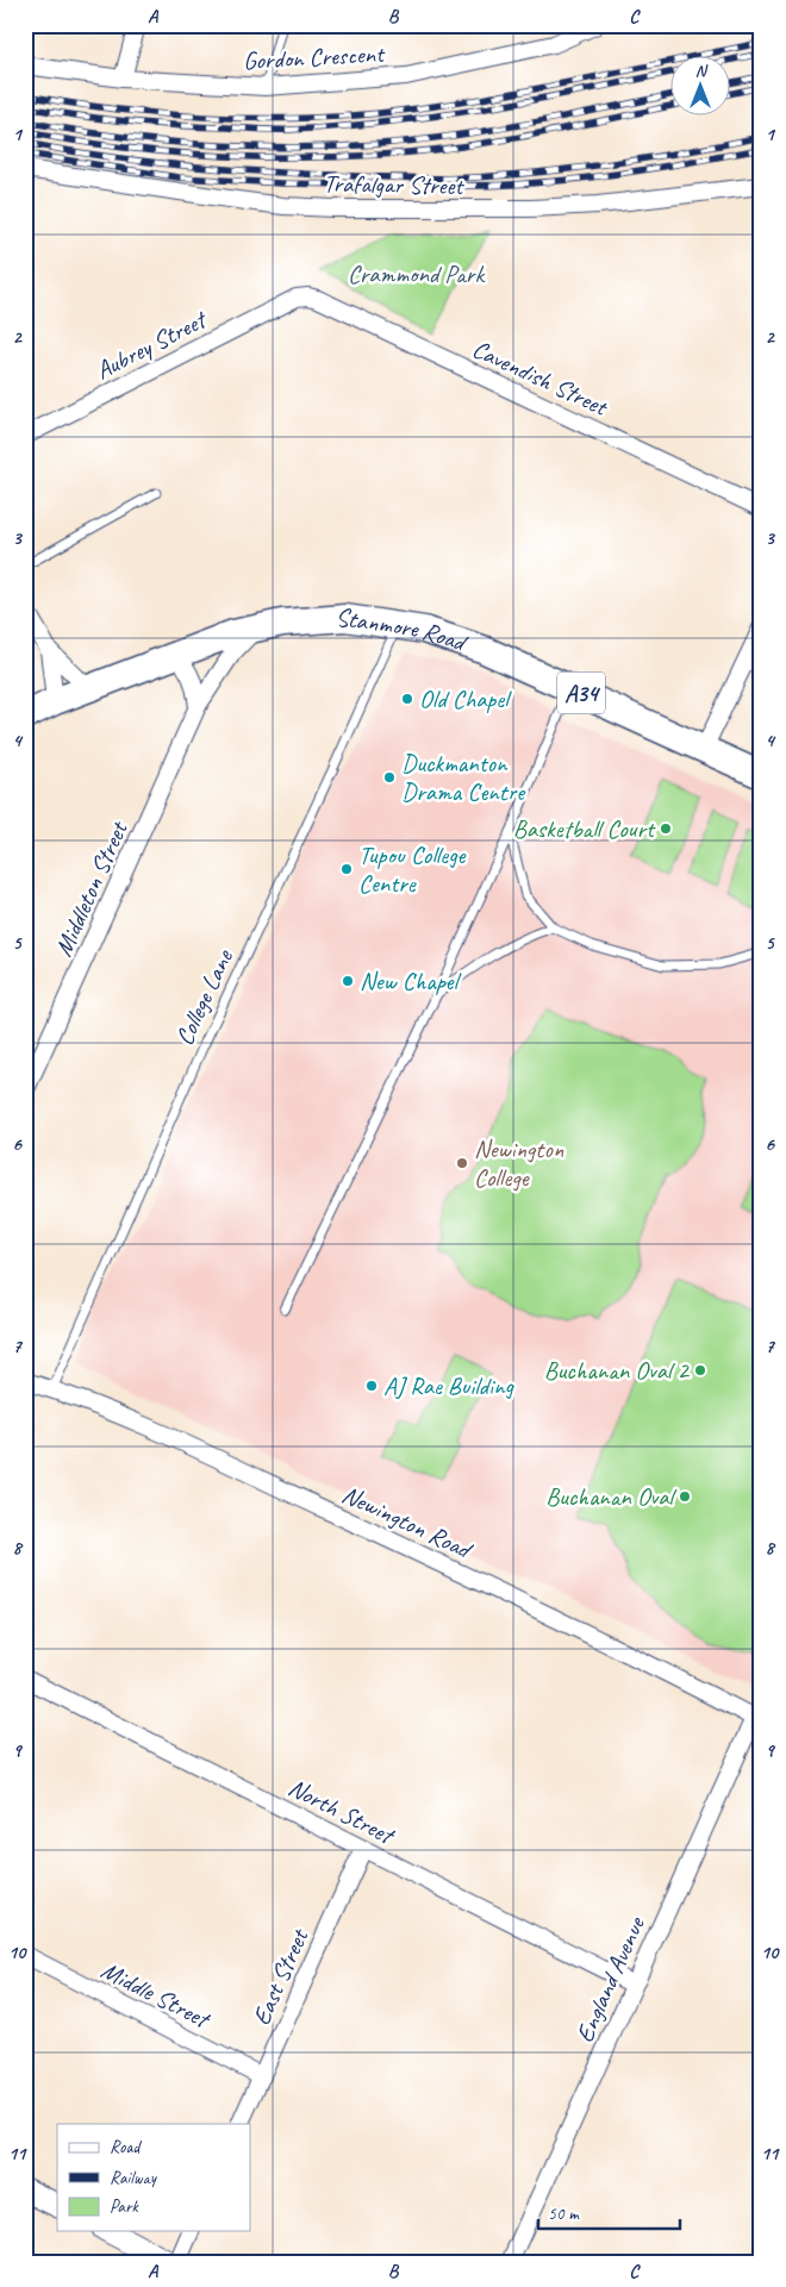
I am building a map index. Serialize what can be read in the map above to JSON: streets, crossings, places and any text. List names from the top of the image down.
{
  "streets": {
    "highway": ["Stanmore Road", "A34"],
    "street": [
      "Gordon Crescent",
      "Trafalgar Street",
      "Aubrey Street",
      "Cavendish Street",
      "Middleton Street",
      "Newington Road",
      "North Street",
      "East Street",
      "England Avenue",
      "Middle Street"
    ],
    "lane": ["College Lane"]
  },
  "crossings": [
    ["Aubrey Street", "Cavendish Street"],
    ["Stanmore Road", "Middleton Street"],
    ["Stanmore Road", "College Lane"],
    ["College Lane", "Newington Road"],
    ["Newington Road", "England Avenue"],
    ["North Street", "East Street"],
    ["North Street", "England Avenue"],
    ["East Street", "Middle Street"]
  ],
  "parks": ["Crammond Park"],
  "places": [
    "Old Chapel",
    "Duckmanton Drama Centre",
    "Basketball Court",
    "Tupou College Centre",
    "New Chapel",
    "Newington College",
    "Buchanan Oval 2",
    "AJ Rae Building",
    "Buchanan Oval"
  ],
  "legend": ["Road", "Railway", "Park"],
  "scale_bar": "50 m",
  "north": "top",
  "grid": {
    "columns": ["A", "B", "C"],
    "rows": [
      "1",
      "2",
      "3",
      "4",
      "5",
      "6",
      "7",
      "8",
      "9",
      "10",
      "11"
    ]
  }
}
